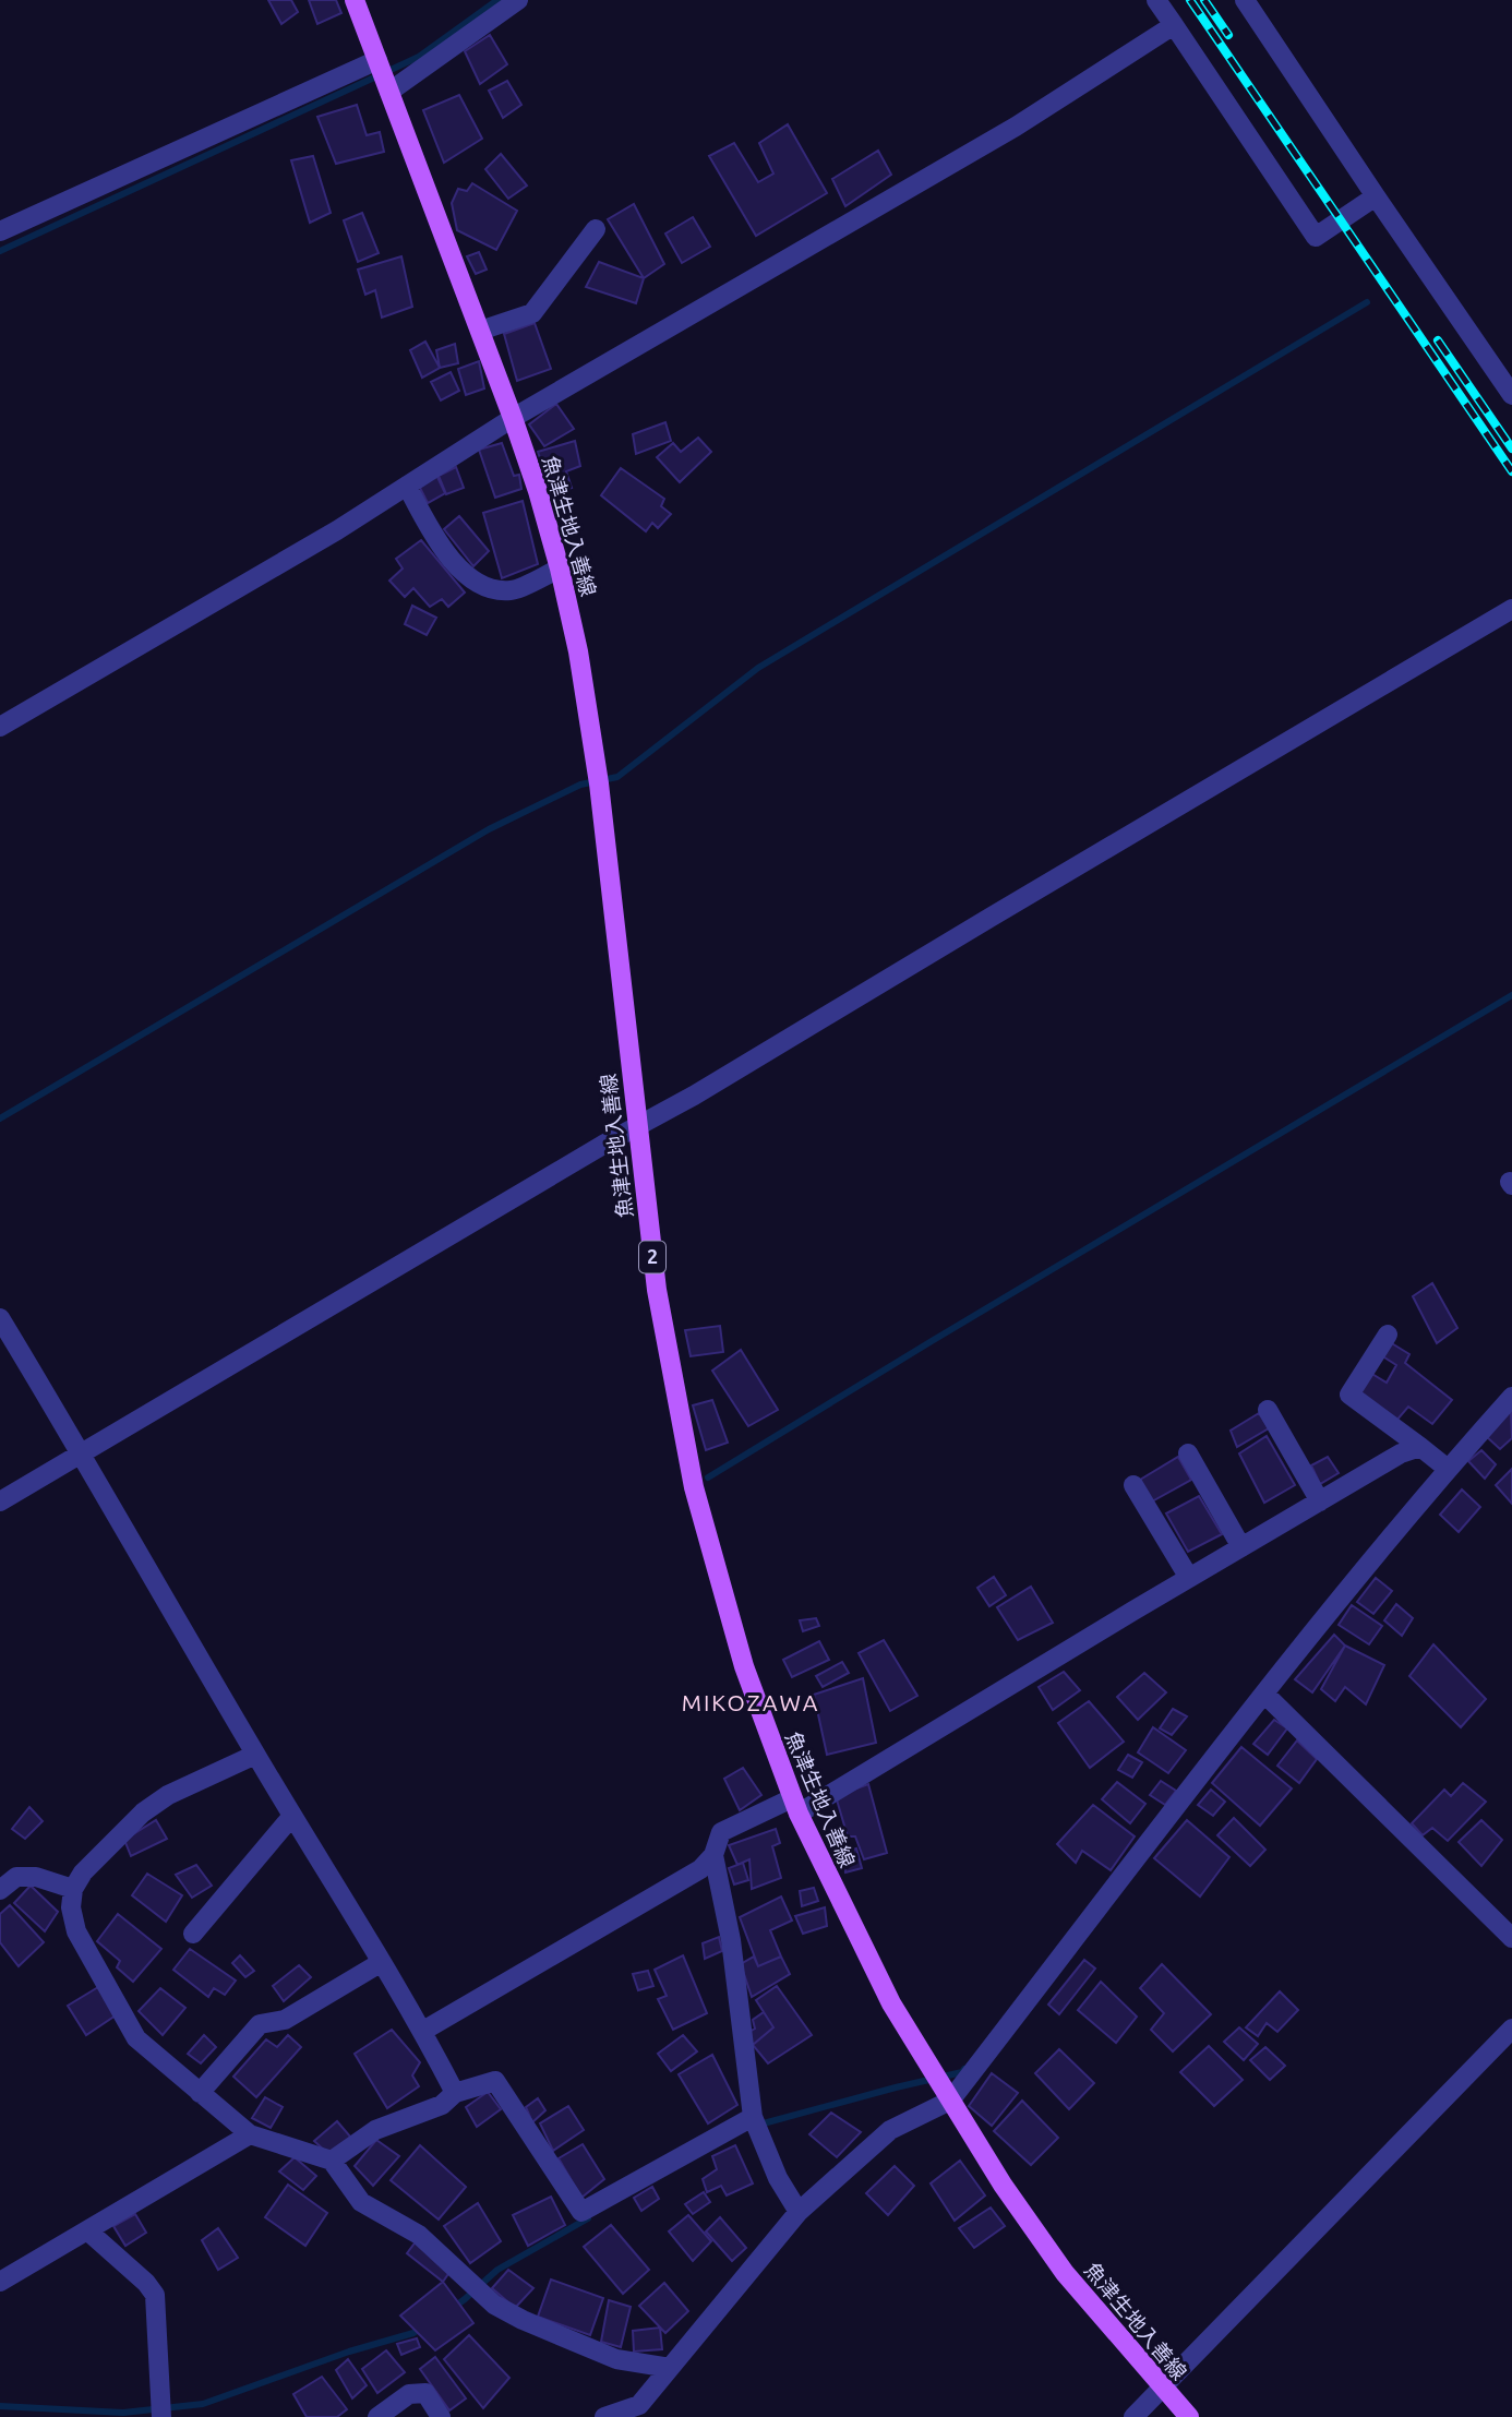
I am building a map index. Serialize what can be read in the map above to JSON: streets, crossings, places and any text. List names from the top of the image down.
{
  "streets": {
    "main road": ["魚津生地入善線", "2"]
  },
  "districts": ["MIKOZAWA"]
}
